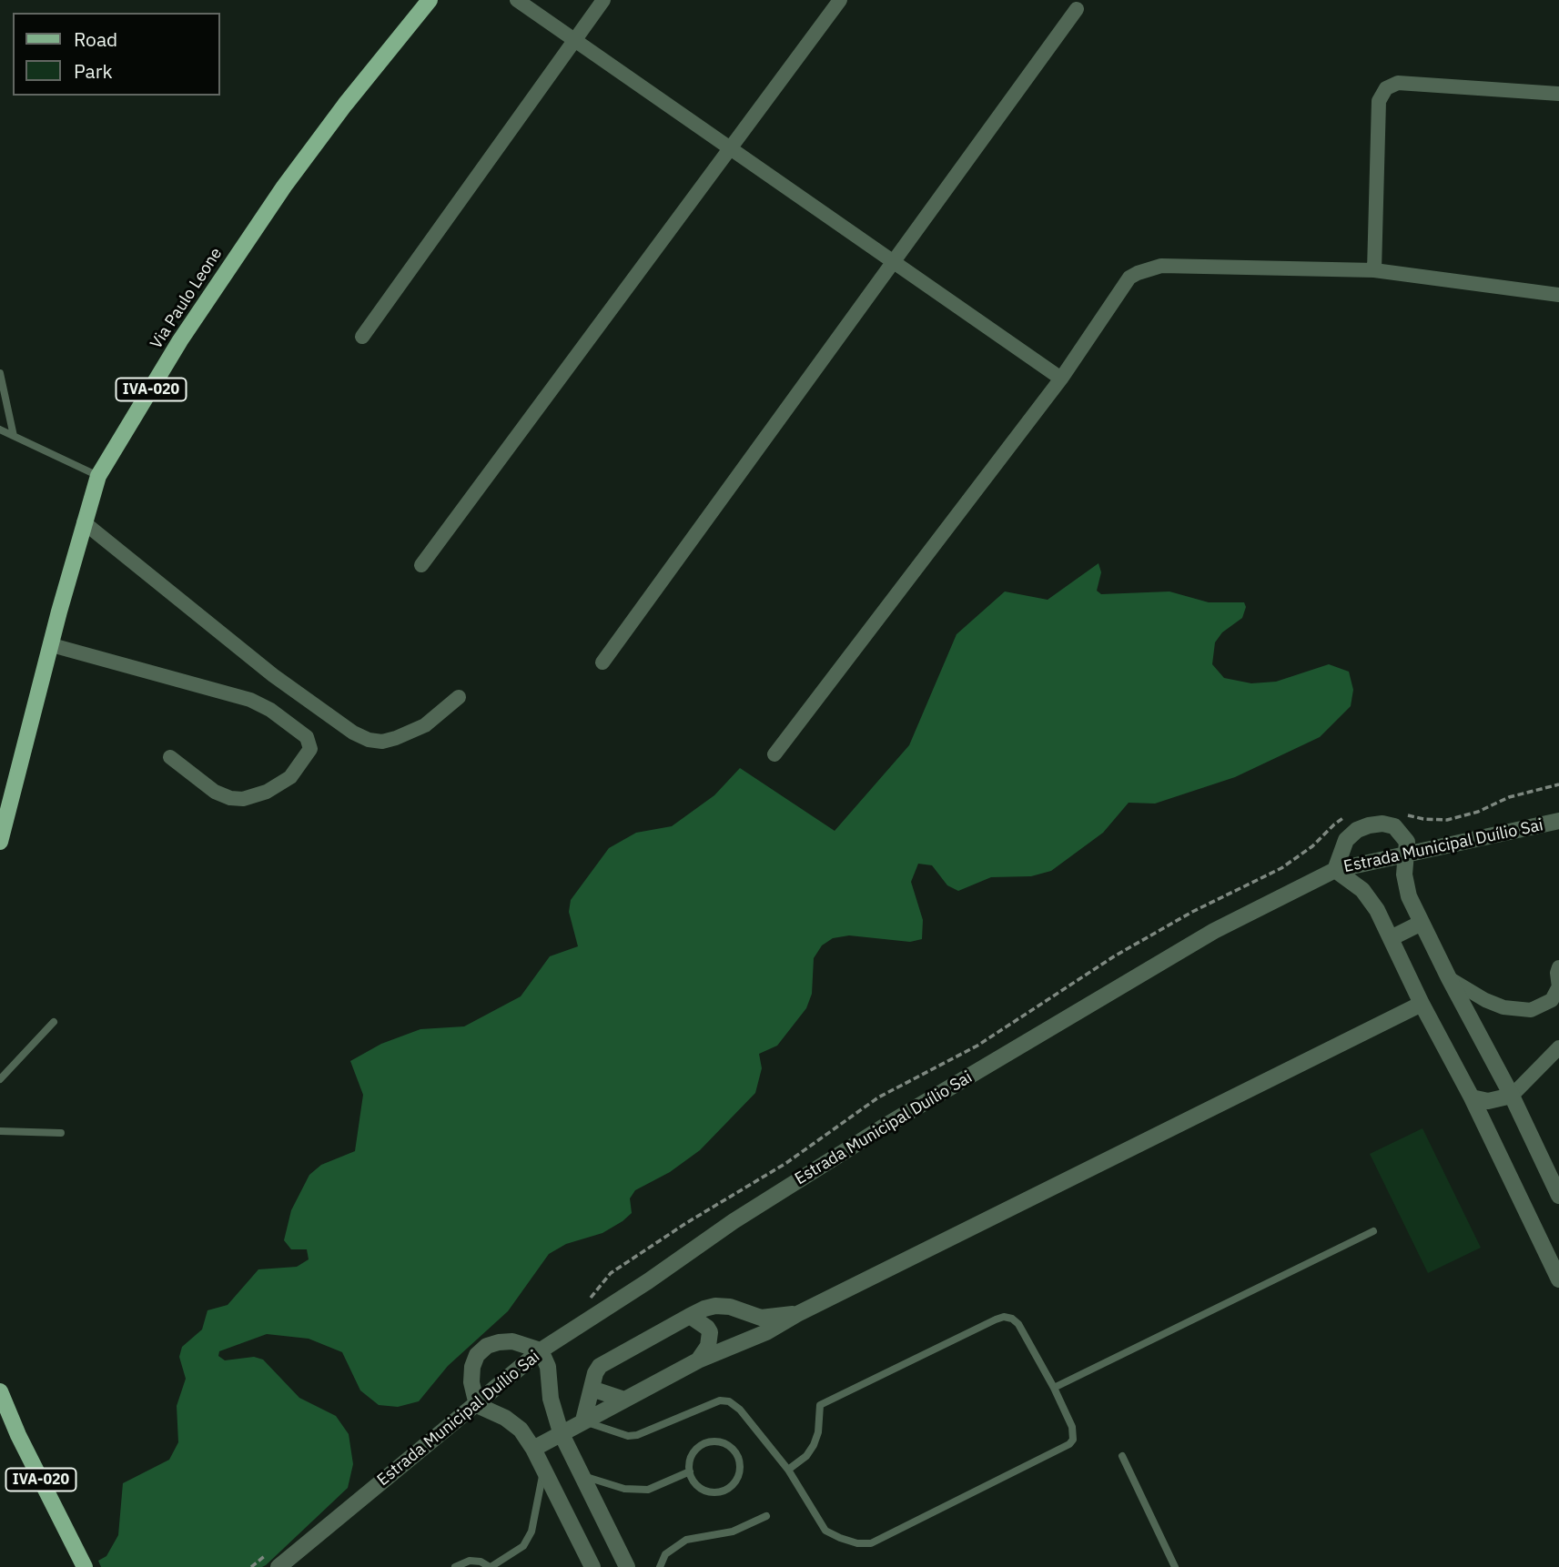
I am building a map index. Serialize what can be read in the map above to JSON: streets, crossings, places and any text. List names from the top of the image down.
{
  "streets": {
    "main road": ["Via Paulo Leone", "IVA-020"],
    "street": ["Estrada Municipal Duílio Sai"]
  },
  "legend": ["Road", "Park"]
}
